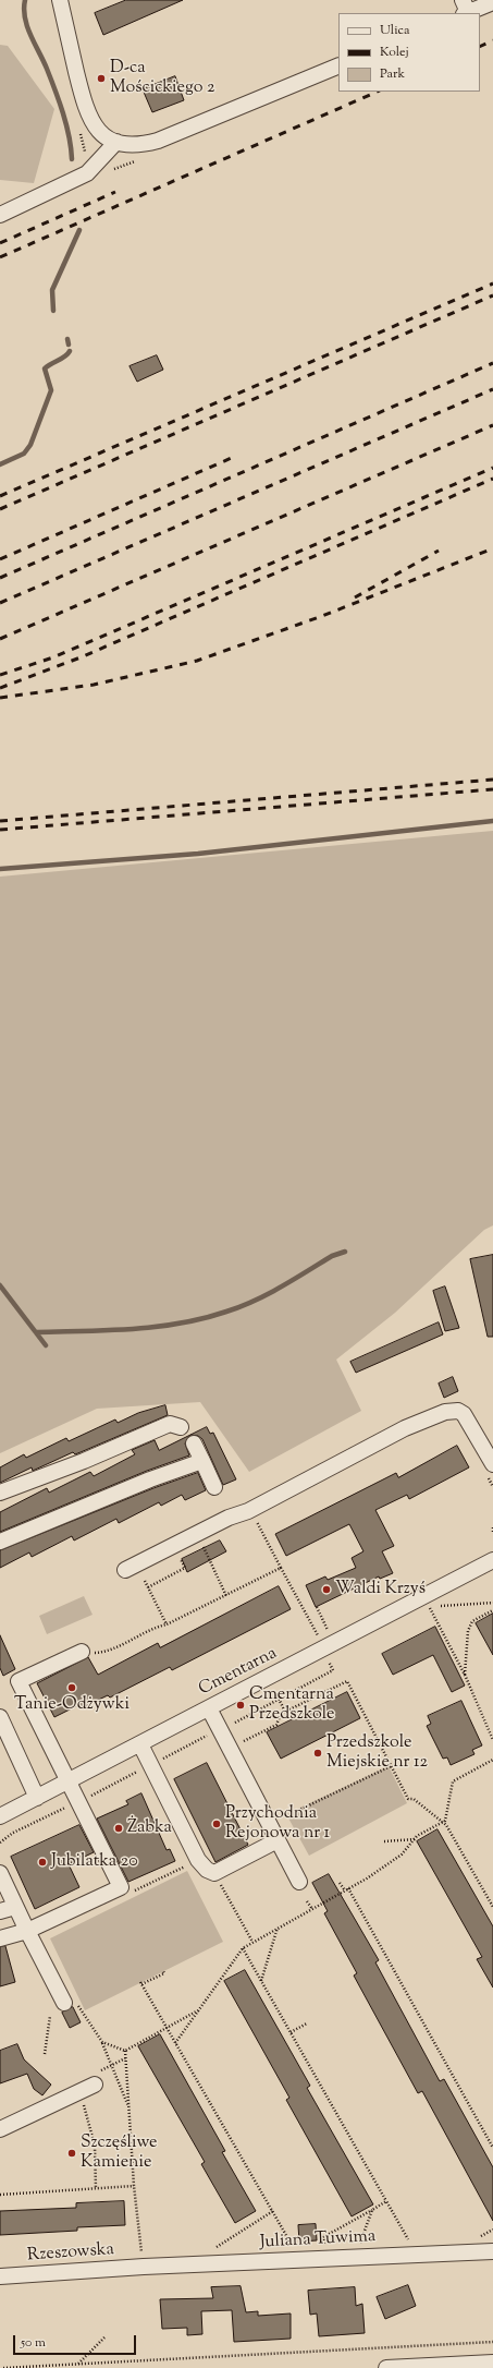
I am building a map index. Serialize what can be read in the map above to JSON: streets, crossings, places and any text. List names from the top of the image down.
{
  "streets": {
    "street": ["Cmentarna", "Juliana Tuwima", "Rzeszowska"]
  },
  "crossings": [
    ["Juliana Tuwima", "Rzeszowska"]
  ],
  "places": [
    "D-ca Mościckiego 2",
    "Waldi Krzyś",
    "Tanie-Odżywki",
    "Cmentarna Przedszkole",
    "Przedszkole Miejskie nr 12",
    "Przychodnia Rejonowa nr 1",
    "Żabka",
    "Jubilatka 20",
    "Szczęśliwe Kamienie"
  ],
  "legend": ["Ulica", "Kolej", "Park"],
  "scale_bar": "50 m"
}
